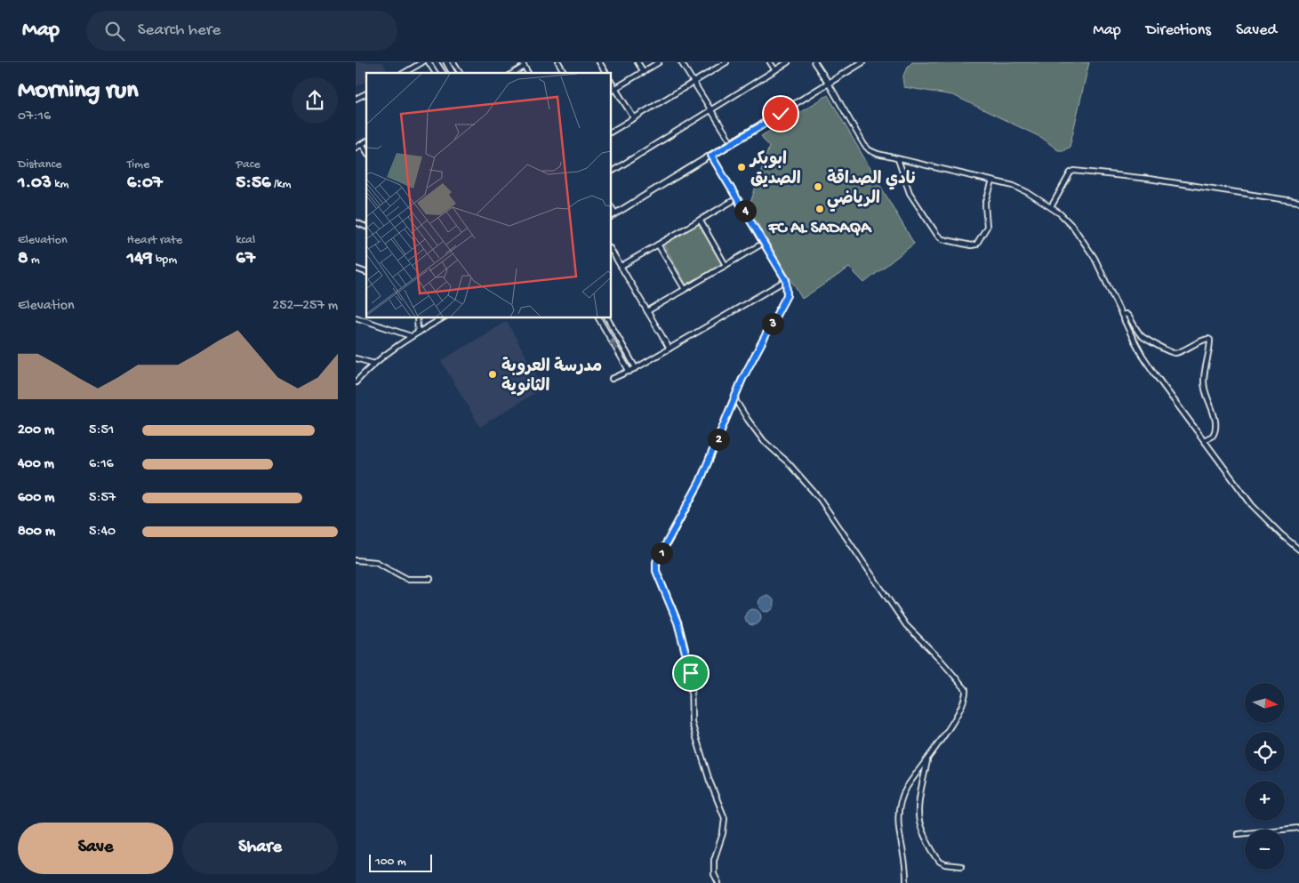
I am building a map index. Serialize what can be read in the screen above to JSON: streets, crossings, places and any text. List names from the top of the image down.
{
  "places": [
    "ابوبكر الصديق",
    "نادي الصداقة الرياضي",
    "FC AL SADAQA",
    "مدرسة العروبة الثانوية"
  ],
  "scale_bar": "100 m",
  "north": "right",
  "page": {
    "header": "Map",
    "search": "Search here",
    "nav": ["Map", "Directions", "Saved"],
    "heading": ["Morning run", "07:16"],
    "stats": [
      ["Distance", "1.03 km"],
      ["Time", "6:07"],
      ["Pace", "5:56 /km"],
      ["Elevation", "8 m"],
      ["Heart rate", "149 bpm"],
      ["kcal", "67"]
    ],
    "pins": [
      "4",
      "3",
      "2",
      "1"
    ],
    "chart": ["Elevation", "252–257 m"],
    "list": [
      {
        "name": "200 m",
        "note": "5:51"
      },
      {
        "name": "400 m",
        "note": "6:16"
      },
      {
        "name": "600 m",
        "note": "5:57"
      },
      {
        "name": "800 m",
        "note": "5:40"
      }
    ],
    "map_buttons": ["+", "−"],
    "buttons": ["Save", "Share"],
    "scale": "100 m"
  }
}
